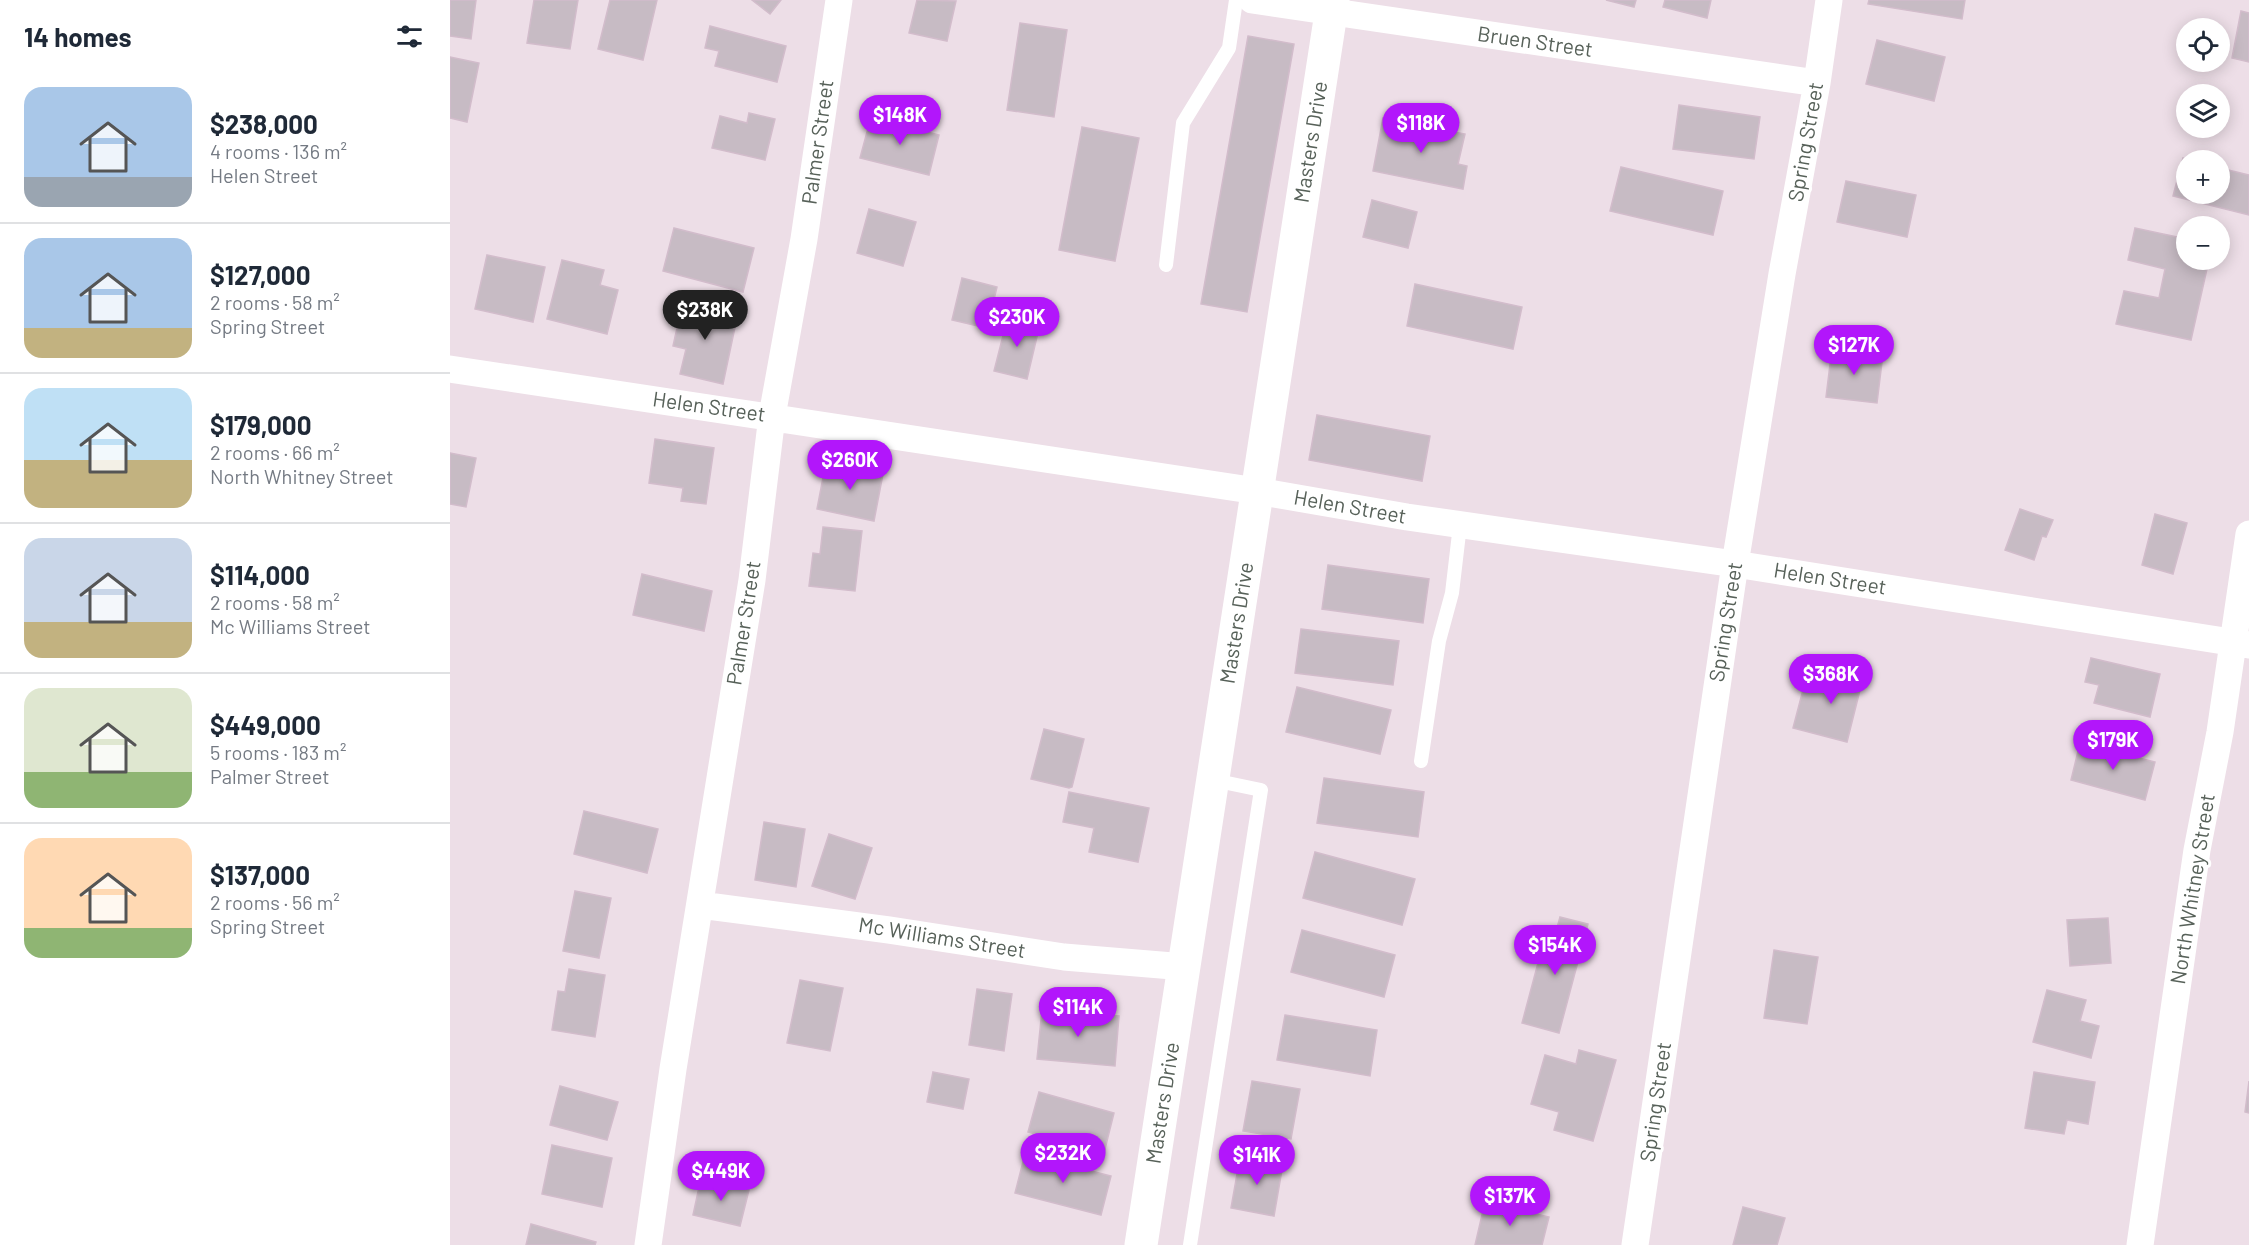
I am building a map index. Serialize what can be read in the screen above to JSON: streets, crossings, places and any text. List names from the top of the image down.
{
  "streets": {
    "street": [
      "Bruen Street",
      "Palmer Street",
      "Masters Drive",
      "Spring Street",
      "Helen Street",
      "North Whitney Street",
      "Mc Williams Street"
    ]
  },
  "crossings": [
    ["Bruen Street", "Masters Drive"],
    ["Bruen Street", "Spring Street"],
    ["Palmer Street", "Helen Street"],
    ["Palmer Street", "Mc Williams Street"],
    ["Masters Drive", "Helen Street"],
    ["Masters Drive", "Mc Williams Street"],
    ["Spring Street", "Helen Street"],
    ["Helen Street", "North Whitney Street"]
  ],
  "page": {
    "heading": "14 homes",
    "map_buttons": ["+", "−"],
    "list": [
      {
        "name": "$238,000",
        "note": "4 rooms · 136 m² · Helen Street"
      },
      {
        "name": "$127,000",
        "note": "2 rooms · 58 m² · Spring Street"
      },
      {
        "name": "$179,000",
        "note": "2 rooms · 66 m² · North Whitney Street"
      },
      {
        "name": "$114,000",
        "note": "2 rooms · 58 m² · Mc Williams Street"
      },
      {
        "name": "$449,000",
        "note": "5 rooms · 183 m² · Palmer Street"
      },
      {
        "name": "$137,000",
        "note": "2 rooms · 56 m² · Spring Street"
      }
    ],
    "price": [
      "$148K",
      "$118K",
      "$238K",
      "$230K",
      "$127K",
      "$260K",
      "$368K",
      "$179K",
      "$154K",
      "$114K",
      "$232K",
      "$141K",
      "$449K",
      "$137K"
    ]
  }
}
